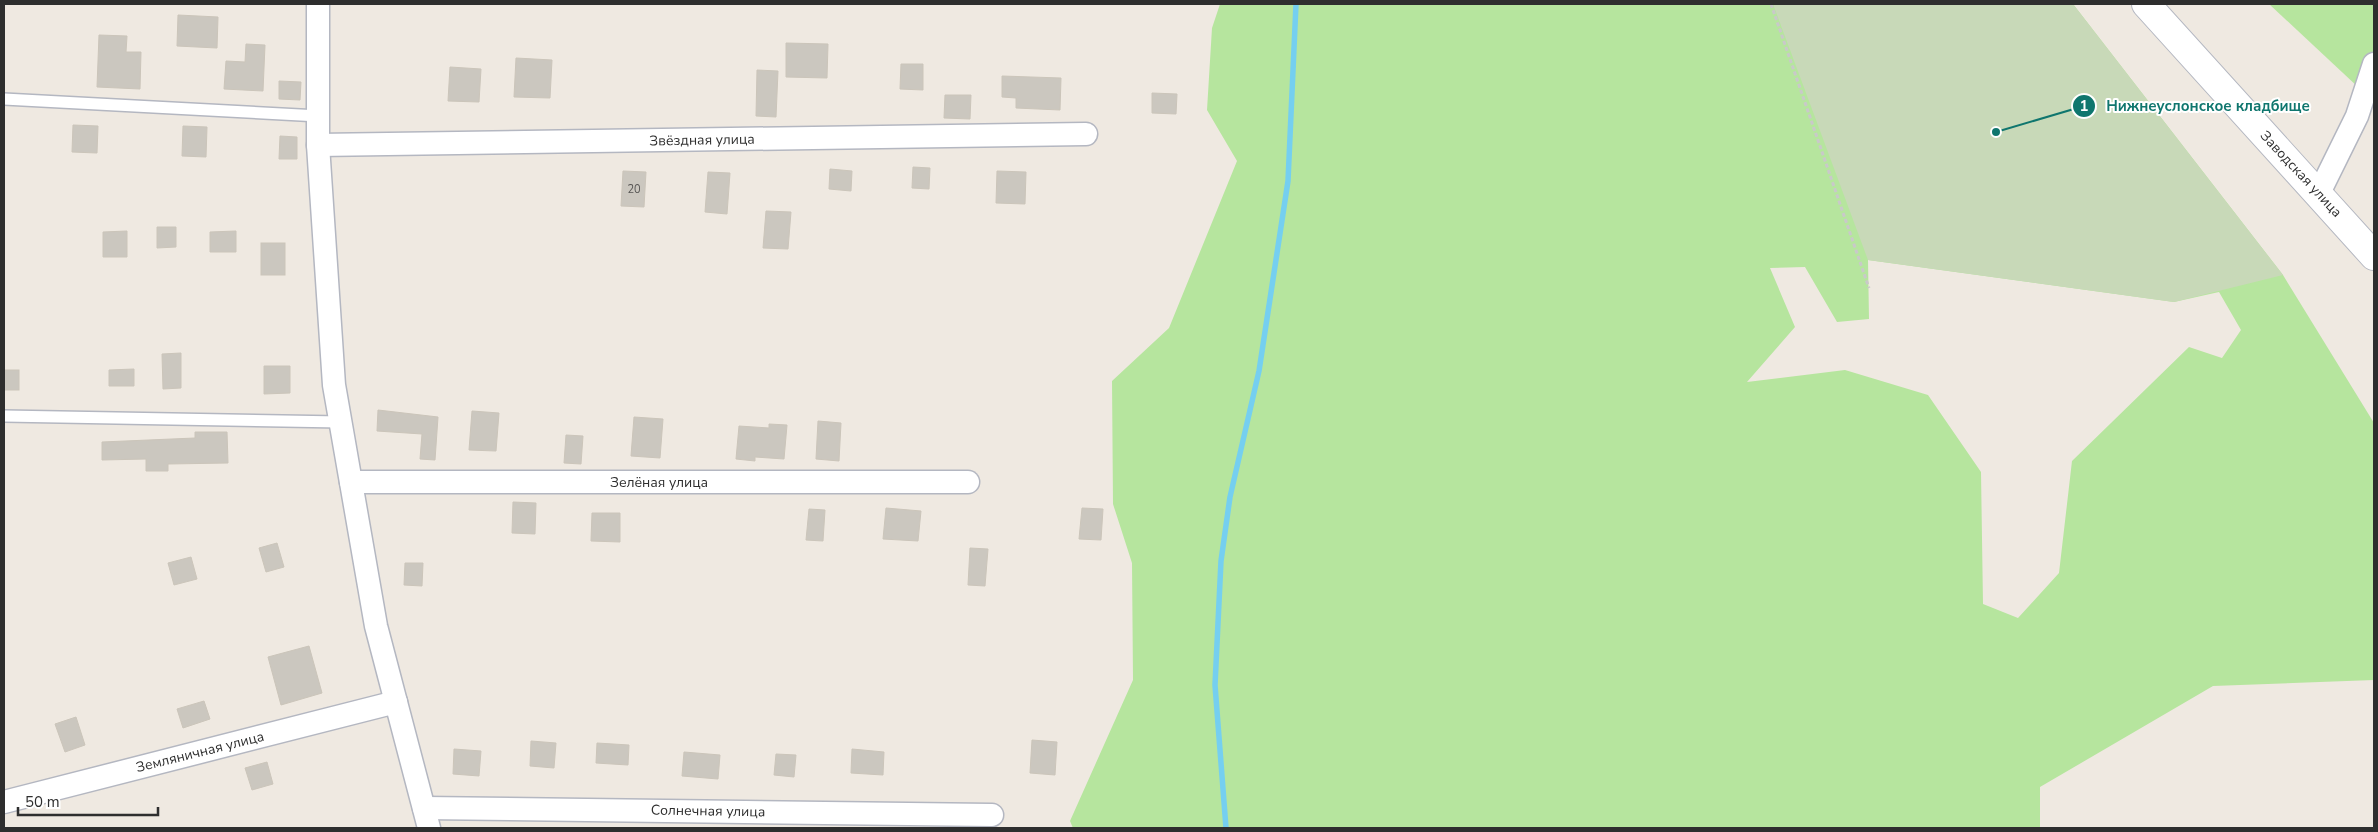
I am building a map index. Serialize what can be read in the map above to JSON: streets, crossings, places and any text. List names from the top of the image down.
{
  "streets": {
    "street": [
      "Звёздная улица",
      "Заводская улица",
      "Зелёная улица",
      "Земляничная улица",
      "Солнечная улица"
    ]
  },
  "places": ["Нижнеуслонское кладбище"],
  "house_numbers": ["20"],
  "scale_bar": "50 m"
}
